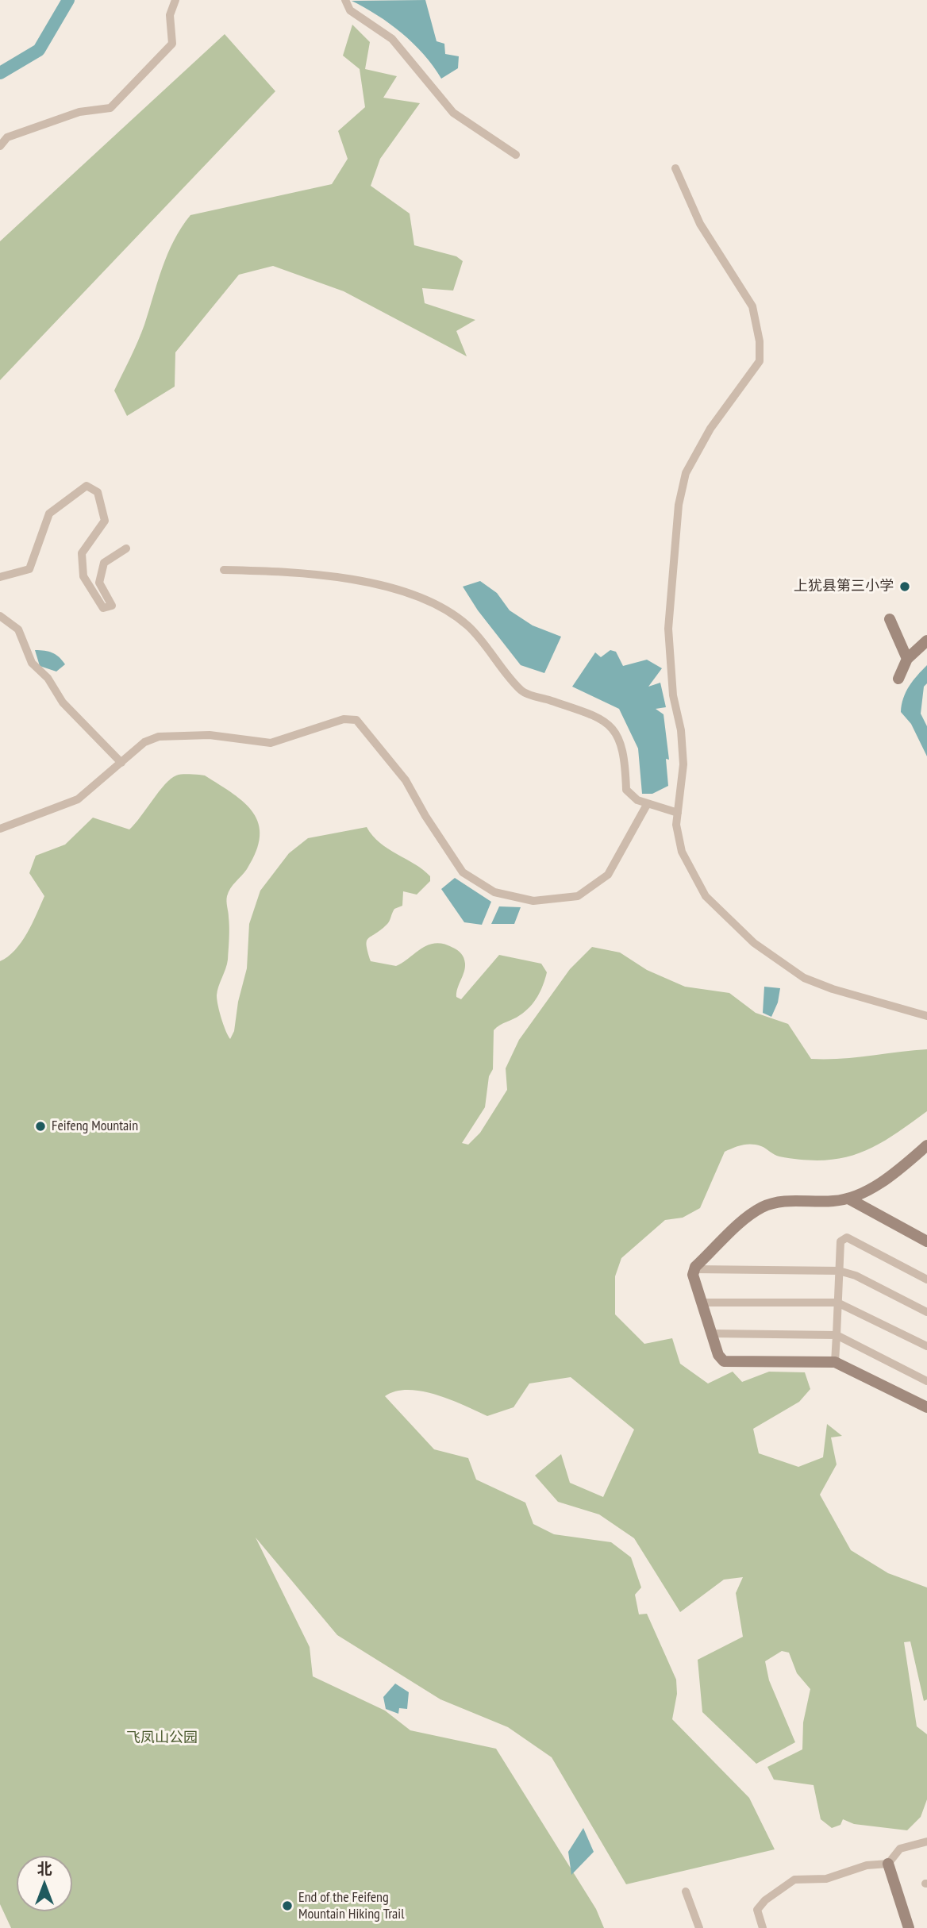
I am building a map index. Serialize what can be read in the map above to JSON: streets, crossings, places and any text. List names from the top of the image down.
{
  "parks": ["飞凤山公园"],
  "places": ["上犹县第三小学", "Feifeng Mountain", "End of the Feifeng Mountain Hiking Trail"],
  "north": "top"
}
